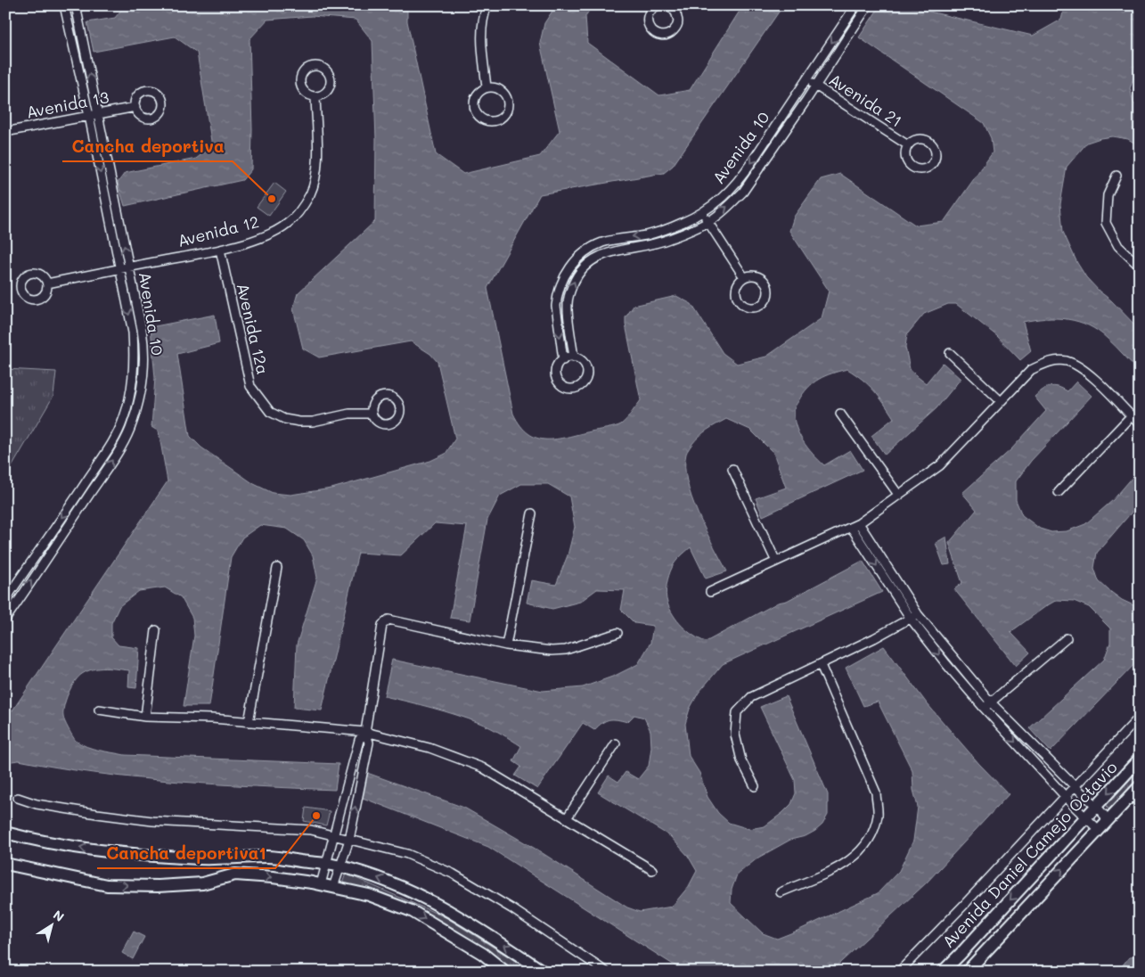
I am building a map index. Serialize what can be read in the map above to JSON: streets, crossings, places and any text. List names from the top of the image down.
{
  "streets": {
    "main road": ["Avenida Daniel Camejo Octavio"],
    "street": [
      "Avenida 21",
      "Avenida 13",
      "Avenida 10",
      "Avenida 12",
      "Avenida 12a"
    ]
  },
  "crossings": [
    ["Avenida 21", "Avenida 10"],
    ["Avenida 13", "Avenida 10"],
    ["Avenida 10", "Avenida 12"],
    ["Avenida 12", "Avenida 12a"]
  ],
  "places": ["Cancha deportiva", "Cancha deportiva1"],
  "north": "top right"
}
